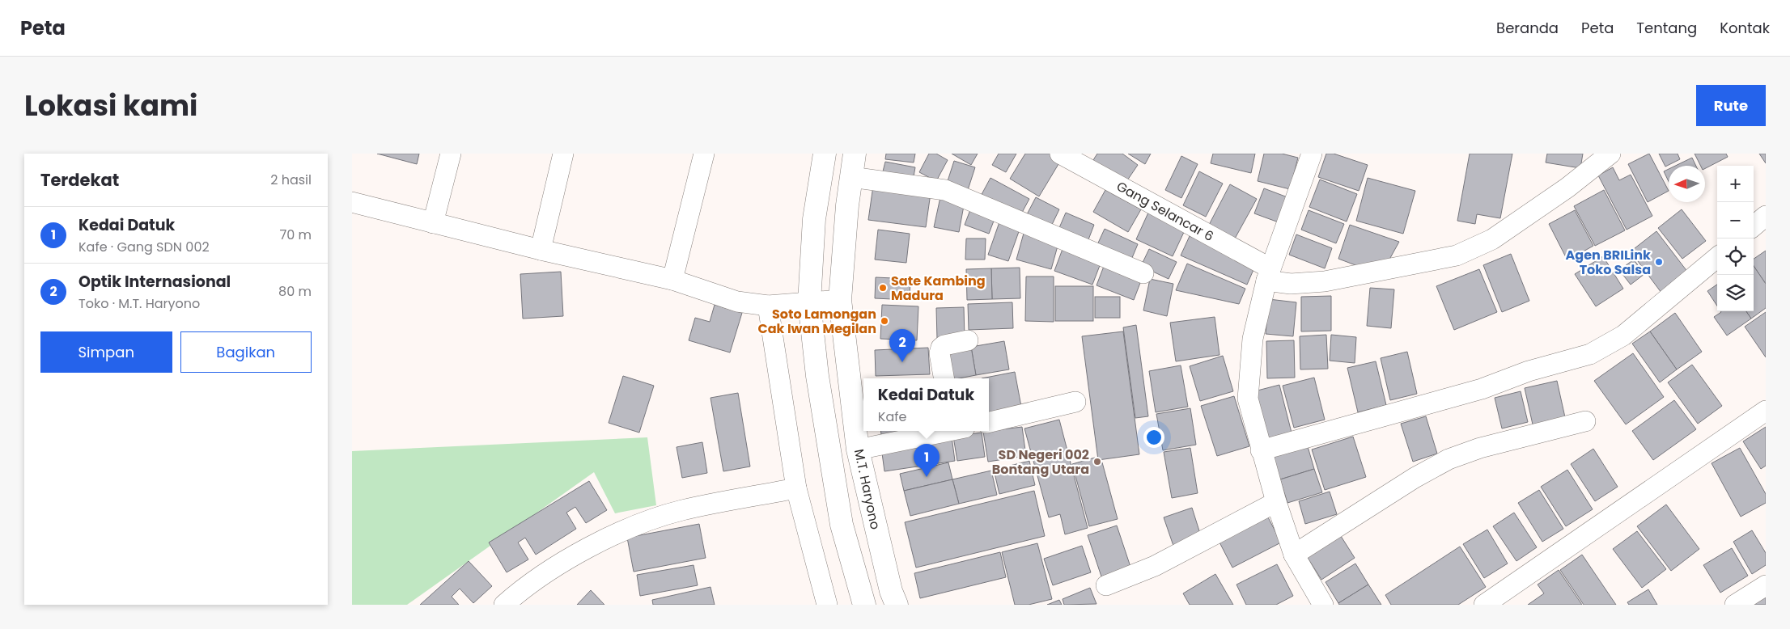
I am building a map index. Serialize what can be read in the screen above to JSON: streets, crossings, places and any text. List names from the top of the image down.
{
  "streets": {
    "main road": ["M.T. Haryono"],
    "street": ["Gang Selancar 6"]
  },
  "places": [
    "Agen BRILink Toko Salsa",
    "Sate Kambing Madura",
    "Soto Lamongan Cak Iwan Megilan",
    "SD Negeri 002 Bontang Utara"
  ],
  "north": "left",
  "page": {
    "header": "Peta",
    "nav": [
      "Beranda",
      "Peta",
      "Tentang",
      "Kontak"
    ],
    "title": "Lokasi kami",
    "buttons": [
      "Rute",
      ["Simpan", "Bagikan"]
    ],
    "heading": ["Terdekat", "2 hasil"],
    "map_buttons": ["+", "−"],
    "list": [
      {
        "mark": "1",
        "name": "Kedai Datuk",
        "note": "Kafe · Gang SDN 002",
        "value": "70 m"
      },
      {
        "mark": "2",
        "name": "Optik Internasional",
        "note": "Toko · M.T. Haryono",
        "value": "80 m"
      }
    ],
    "pins": ["2", "1"],
    "popup": ["Kedai Datuk", "Kafe"]
  }
}
